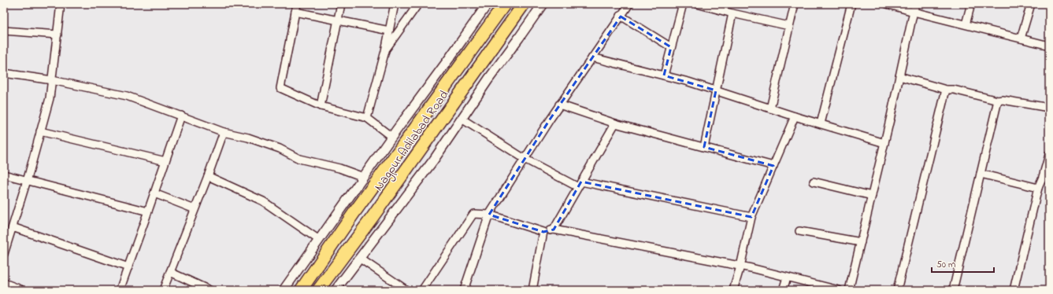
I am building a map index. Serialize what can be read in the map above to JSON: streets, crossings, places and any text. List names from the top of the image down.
{
  "streets": {
    "highway": ["Nagpur Adilabad Road"]
  },
  "scale_bar": "50 m"
}
